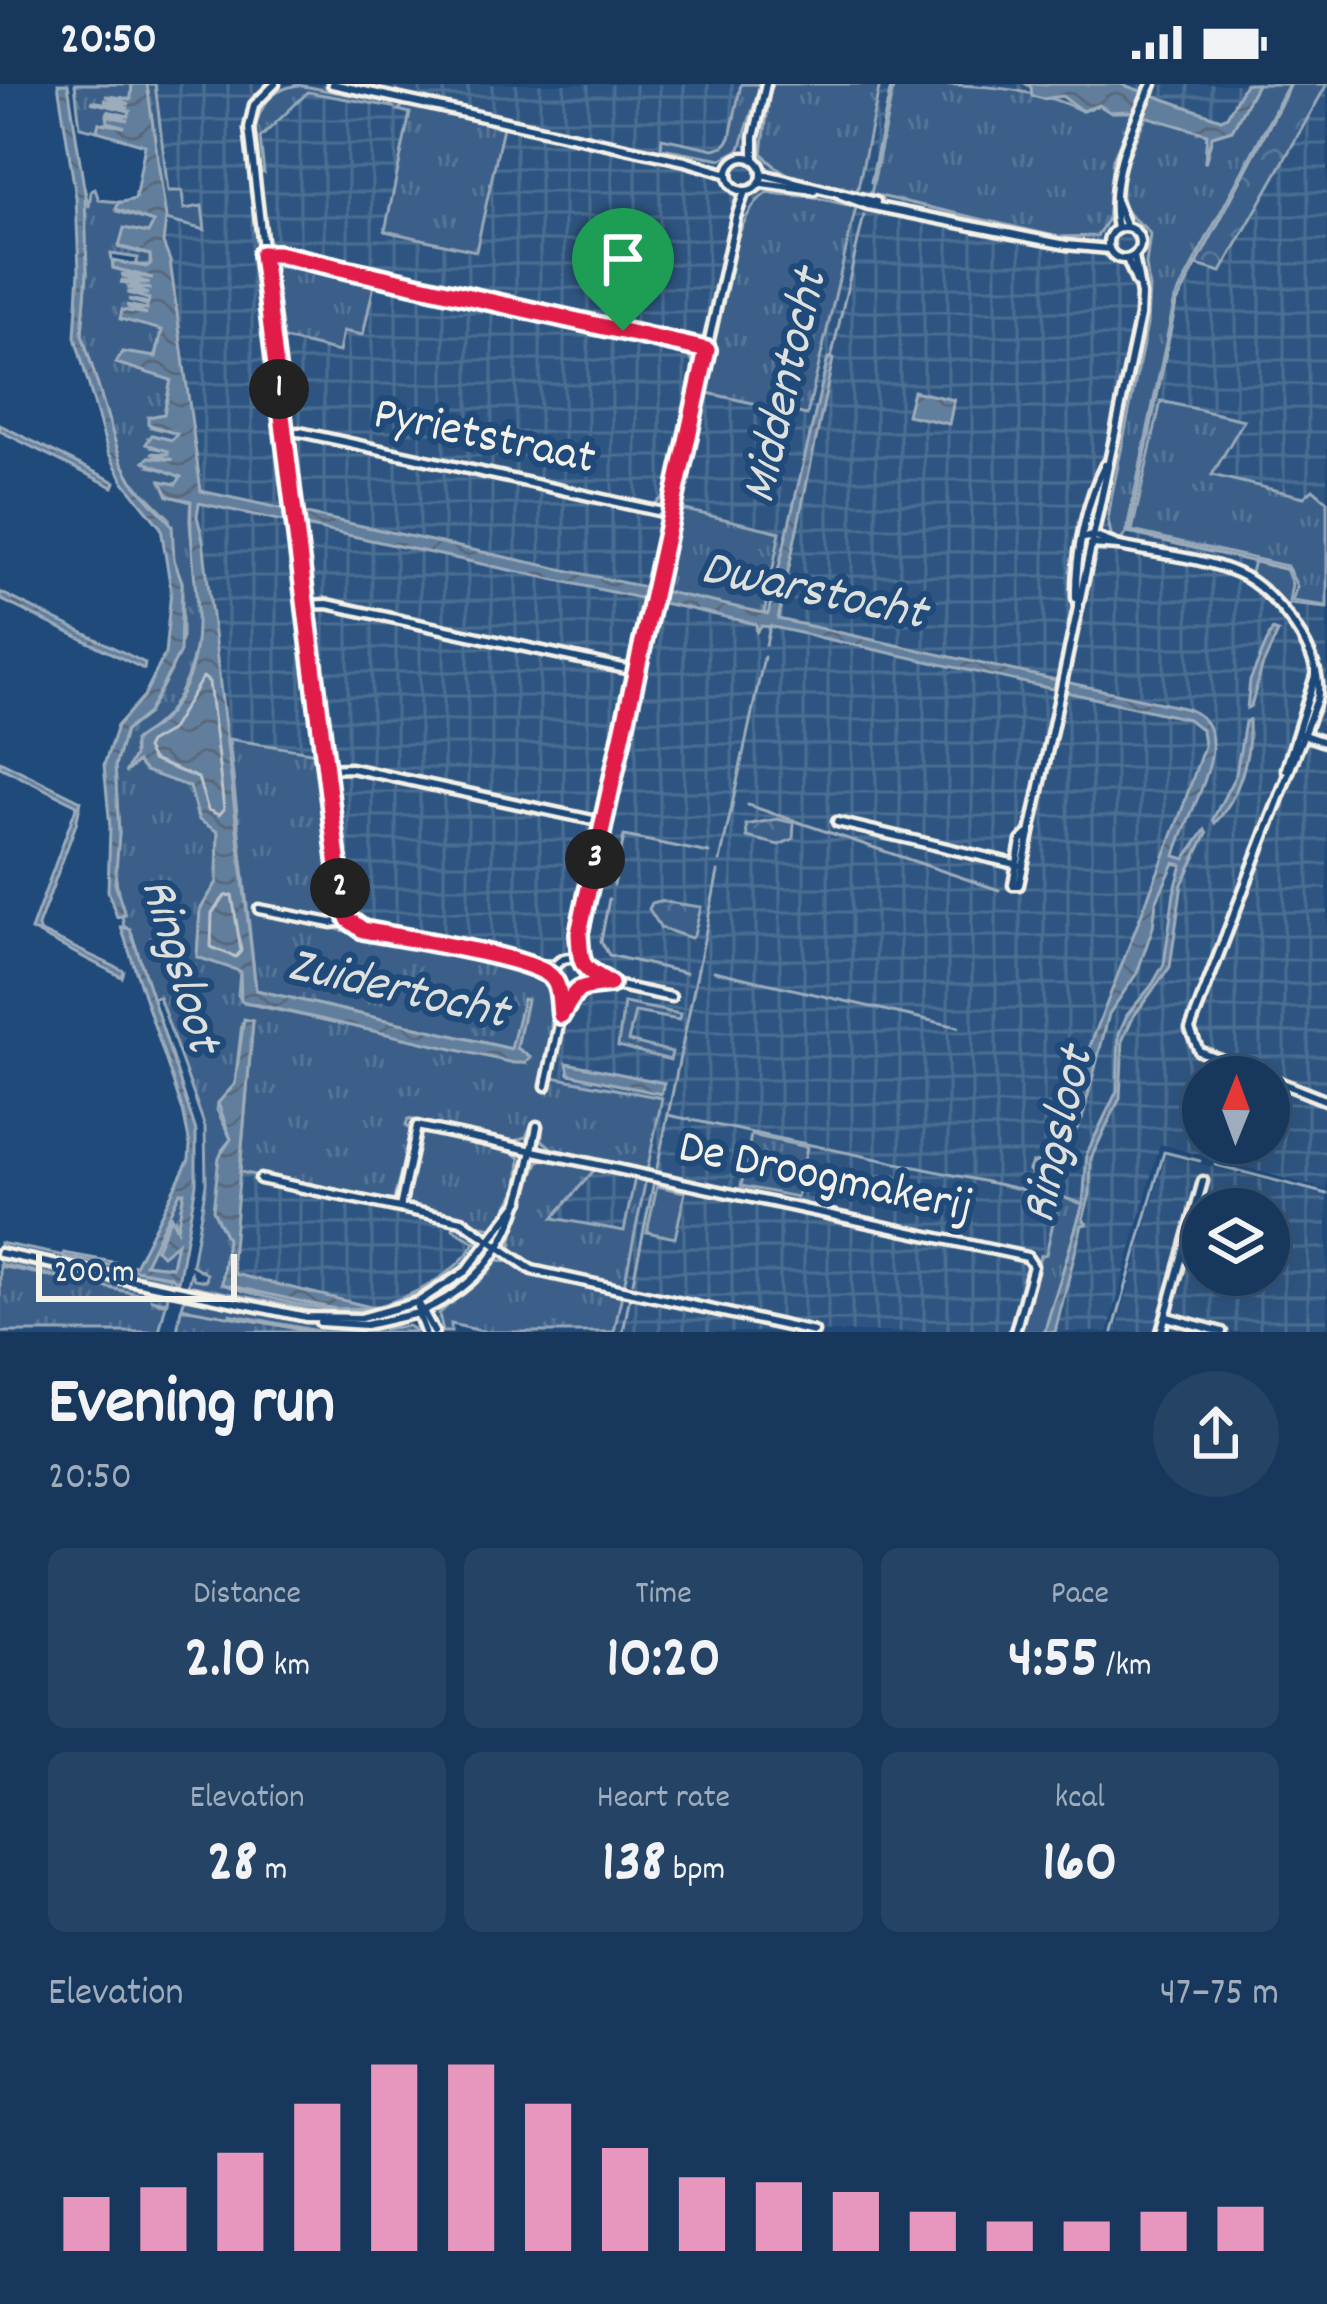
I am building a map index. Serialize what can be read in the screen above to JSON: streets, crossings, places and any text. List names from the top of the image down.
{
  "streets": {
    "street": ["Pyrietstraat", "De Droogmakerij"]
  },
  "water": [
    "Middentocht",
    "Dwarstocht",
    "Ringsloot",
    "Zuidertocht"
  ],
  "scale_bar": "200 m",
  "north": "top",
  "page": {
    "status": "20:50",
    "pins": ["1", "3", "2"],
    "scale": "200 m",
    "heading": ["Evening run", "20:50"],
    "stats": [
      ["Distance", "2.10 km"],
      ["Time", "10:20"],
      ["Pace", "4:55 /km"],
      ["Elevation", "28 m"],
      ["Heart rate", "138 bpm"],
      ["kcal", "160"]
    ],
    "chart": ["Elevation", "47–75 m"]
  }
}
